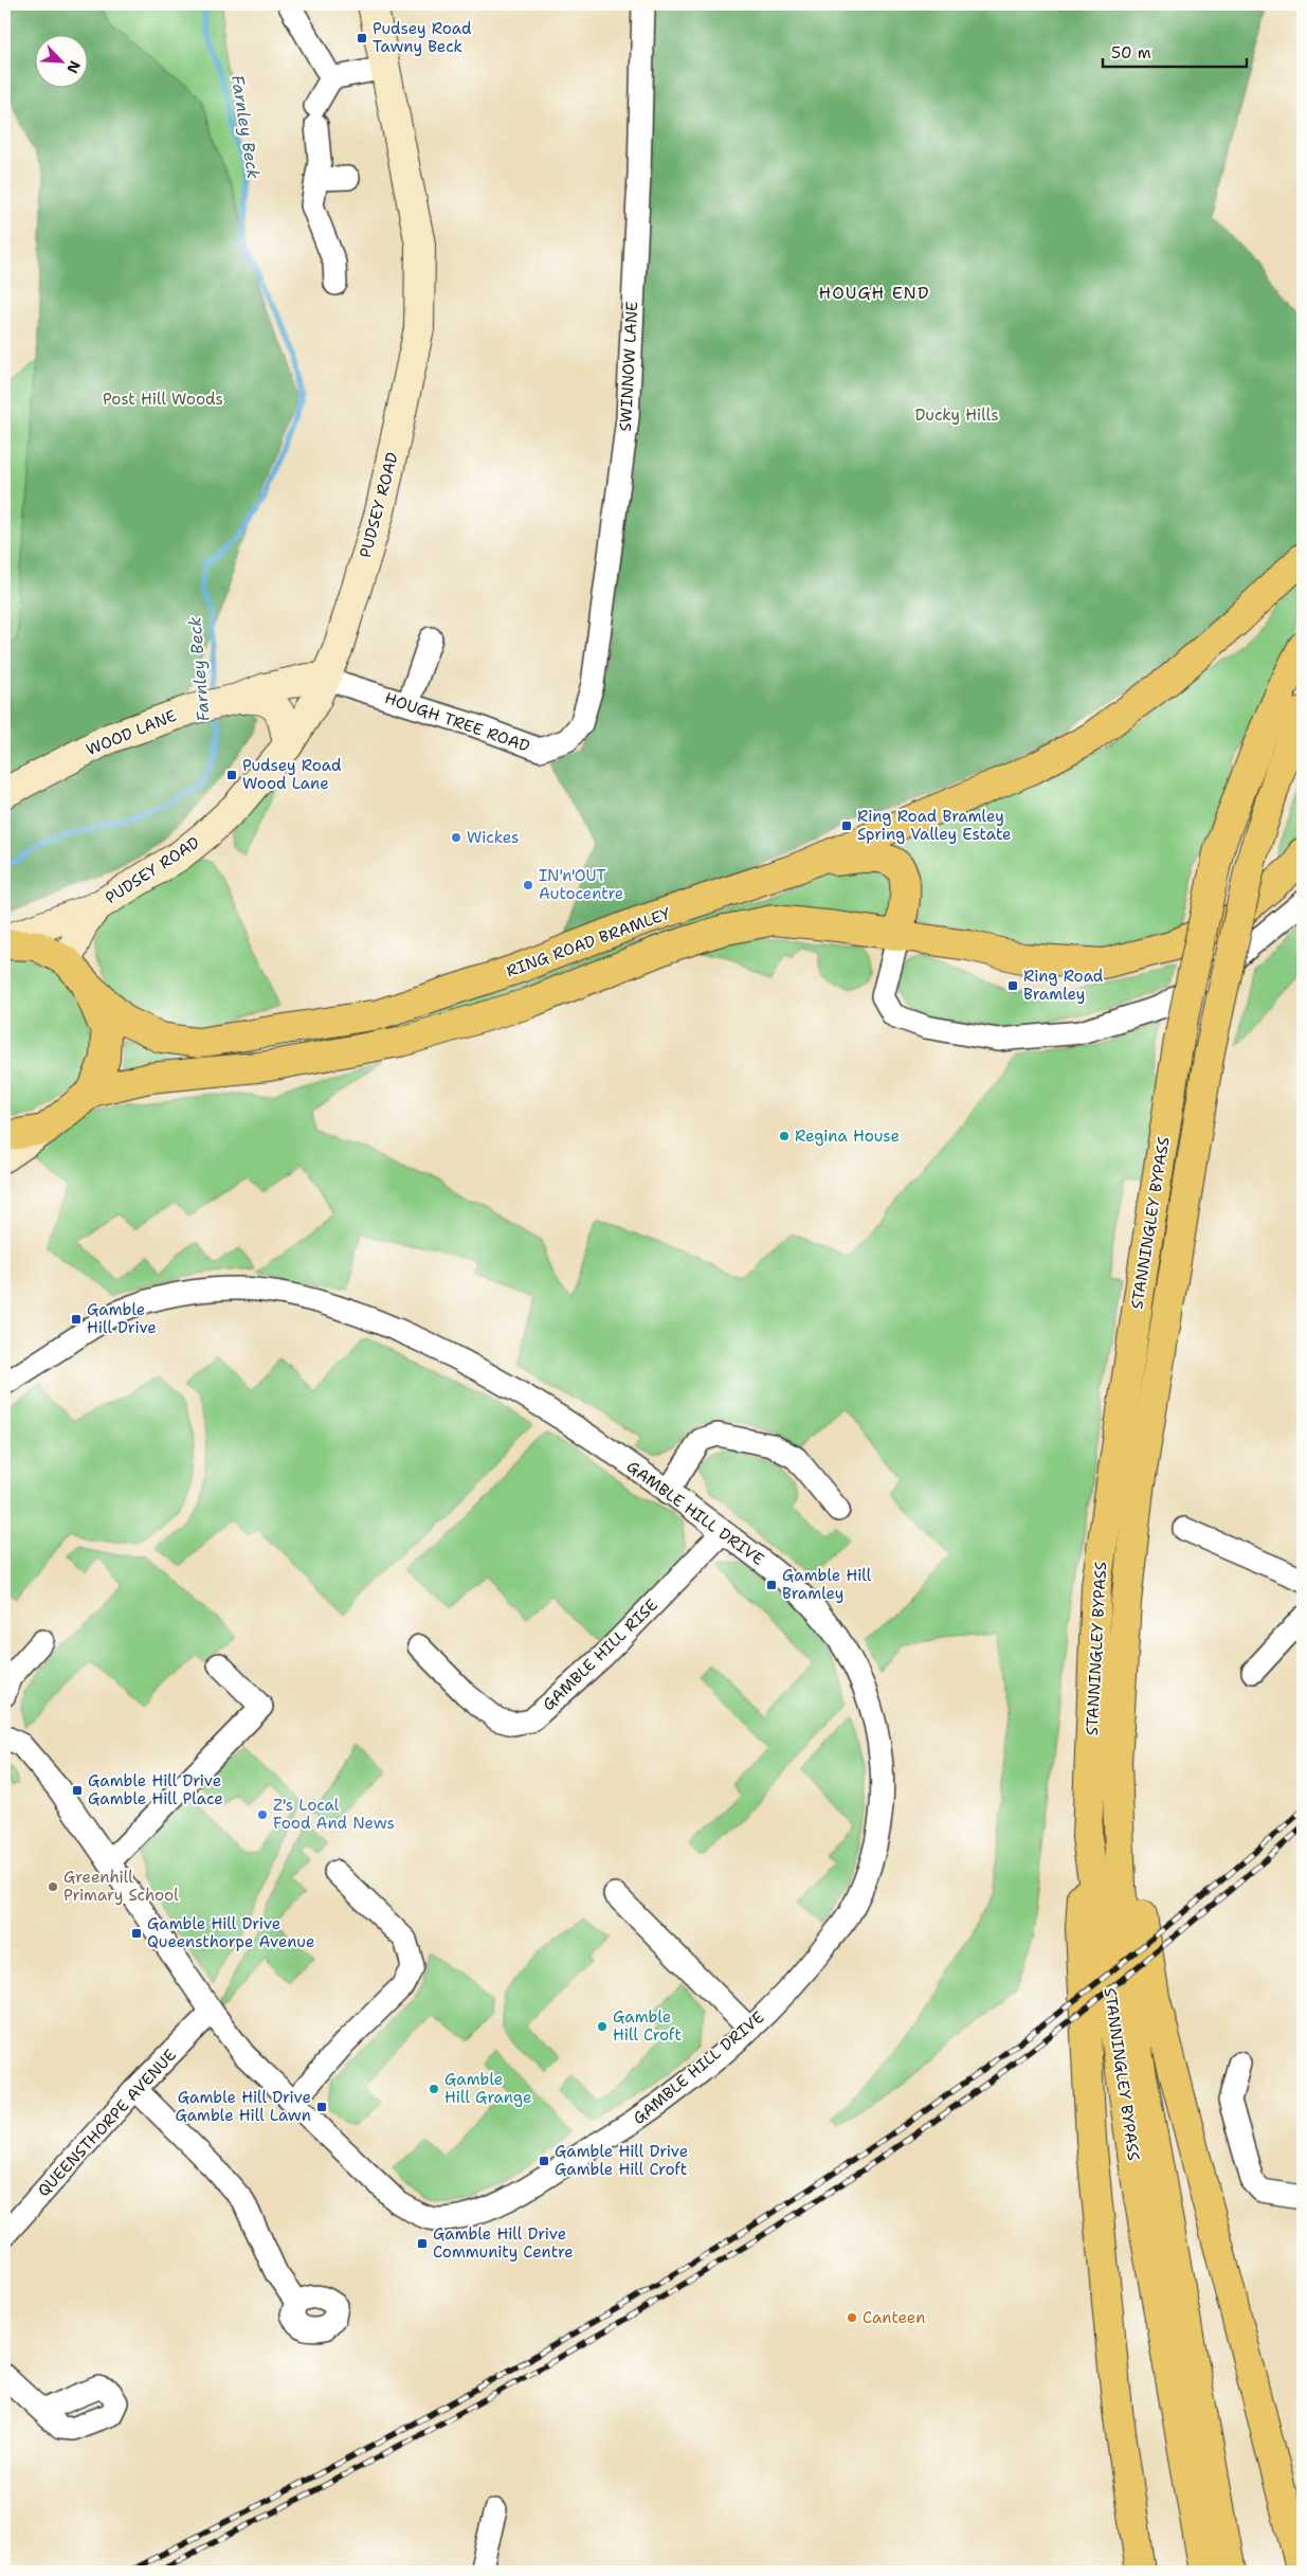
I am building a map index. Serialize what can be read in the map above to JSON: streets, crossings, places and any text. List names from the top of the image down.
{
  "streets": {
    "main road": [
      "PUDSEY ROAD",
      "WOOD LANE",
      "RING ROAD BRAMLEY",
      "STANNINGLEY BYPASS"
    ],
    "street": [
      "SWINNOW LANE",
      "HOUGH TREE ROAD",
      "GAMBLE HILL DRIVE",
      "GAMBLE HILL RISE",
      "QUEENSTHORPE AVENUE"
    ]
  },
  "crossings": [
    ["SWINNOW LANE", "HOUGH TREE ROAD"],
    ["PUDSEY ROAD", "HOUGH TREE ROAD"],
    ["PUDSEY ROAD", "WOOD LANE"],
    ["PUDSEY ROAD", "RING ROAD BRAMLEY"],
    ["HOUGH TREE ROAD", "WOOD LANE"],
    ["GAMBLE HILL DRIVE", "GAMBLE HILL RISE"],
    ["GAMBLE HILL DRIVE", "QUEENSTHORPE AVENUE"]
  ],
  "districts": ["HOUGH END"],
  "water": ["Farnley Beck"],
  "parks": ["Post Hill Woods", "Ducky Hills"],
  "places": {
    "transit": [
      "Pudsey Road Tawny Beck",
      "Pudsey Road Wood Lane",
      "Ring Road Bramley Spring Valley Estate",
      "Ring Road Bramley",
      "Gamble Hill Drive",
      "Gamble Hill Bramley",
      "Gamble Hill Drive Gamble Hill Place",
      "Gamble Hill Drive Queensthorpe Avenue",
      "Gamble Hill Drive Gamble Hill Lawn",
      "Gamble Hill Drive Gamble Hill Croft",
      "Gamble Hill Drive Community Centre"
    ],
    "other": [
      "Wickes",
      "IN'n'OUT Autocentre",
      "Regina House",
      "Z's Local Food And News",
      "Greenhill Primary School",
      "Gamble Hill Croft",
      "Gamble Hill Grange",
      "Canteen"
    ]
  },
  "scale_bar": "50 m",
  "north": "bottom right"
}
